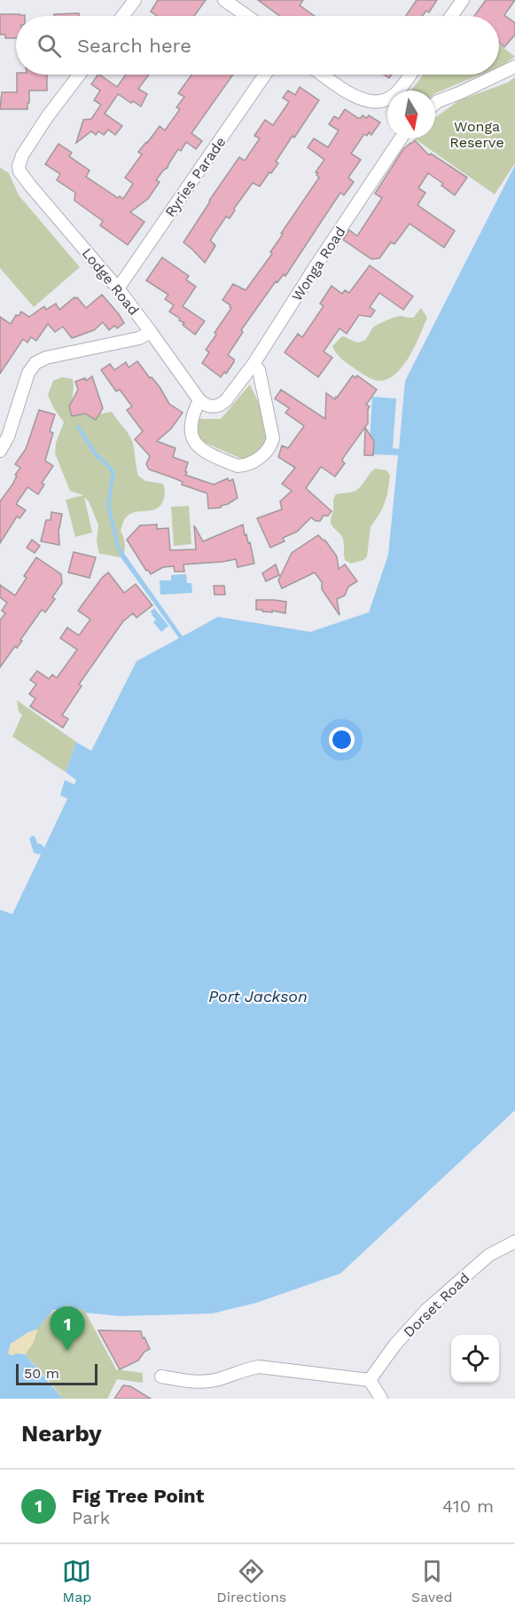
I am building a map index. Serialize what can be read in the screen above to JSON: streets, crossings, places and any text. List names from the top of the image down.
{
  "streets": {
    "street": [
      "Ryries Parade",
      "Wonga Road",
      "Lodge Road",
      "Dorset Road"
    ]
  },
  "crossings": [
    ["Ryries Parade", "Lodge Road"],
    ["Wonga Road", "Lodge Road"]
  ],
  "water": ["Port Jackson"],
  "parks": ["Wonga Reserve"],
  "scale_bar": "50 m",
  "north": "bottom",
  "page": {
    "search": "Search here",
    "pins": "1",
    "scale": "50 m",
    "heading": "Nearby",
    "list": [
      {
        "mark": "1",
        "name": "Fig Tree Point",
        "note": "Park",
        "value": "410 m"
      }
    ],
    "nav": ["Map", "Directions", "Saved"]
  }
}
